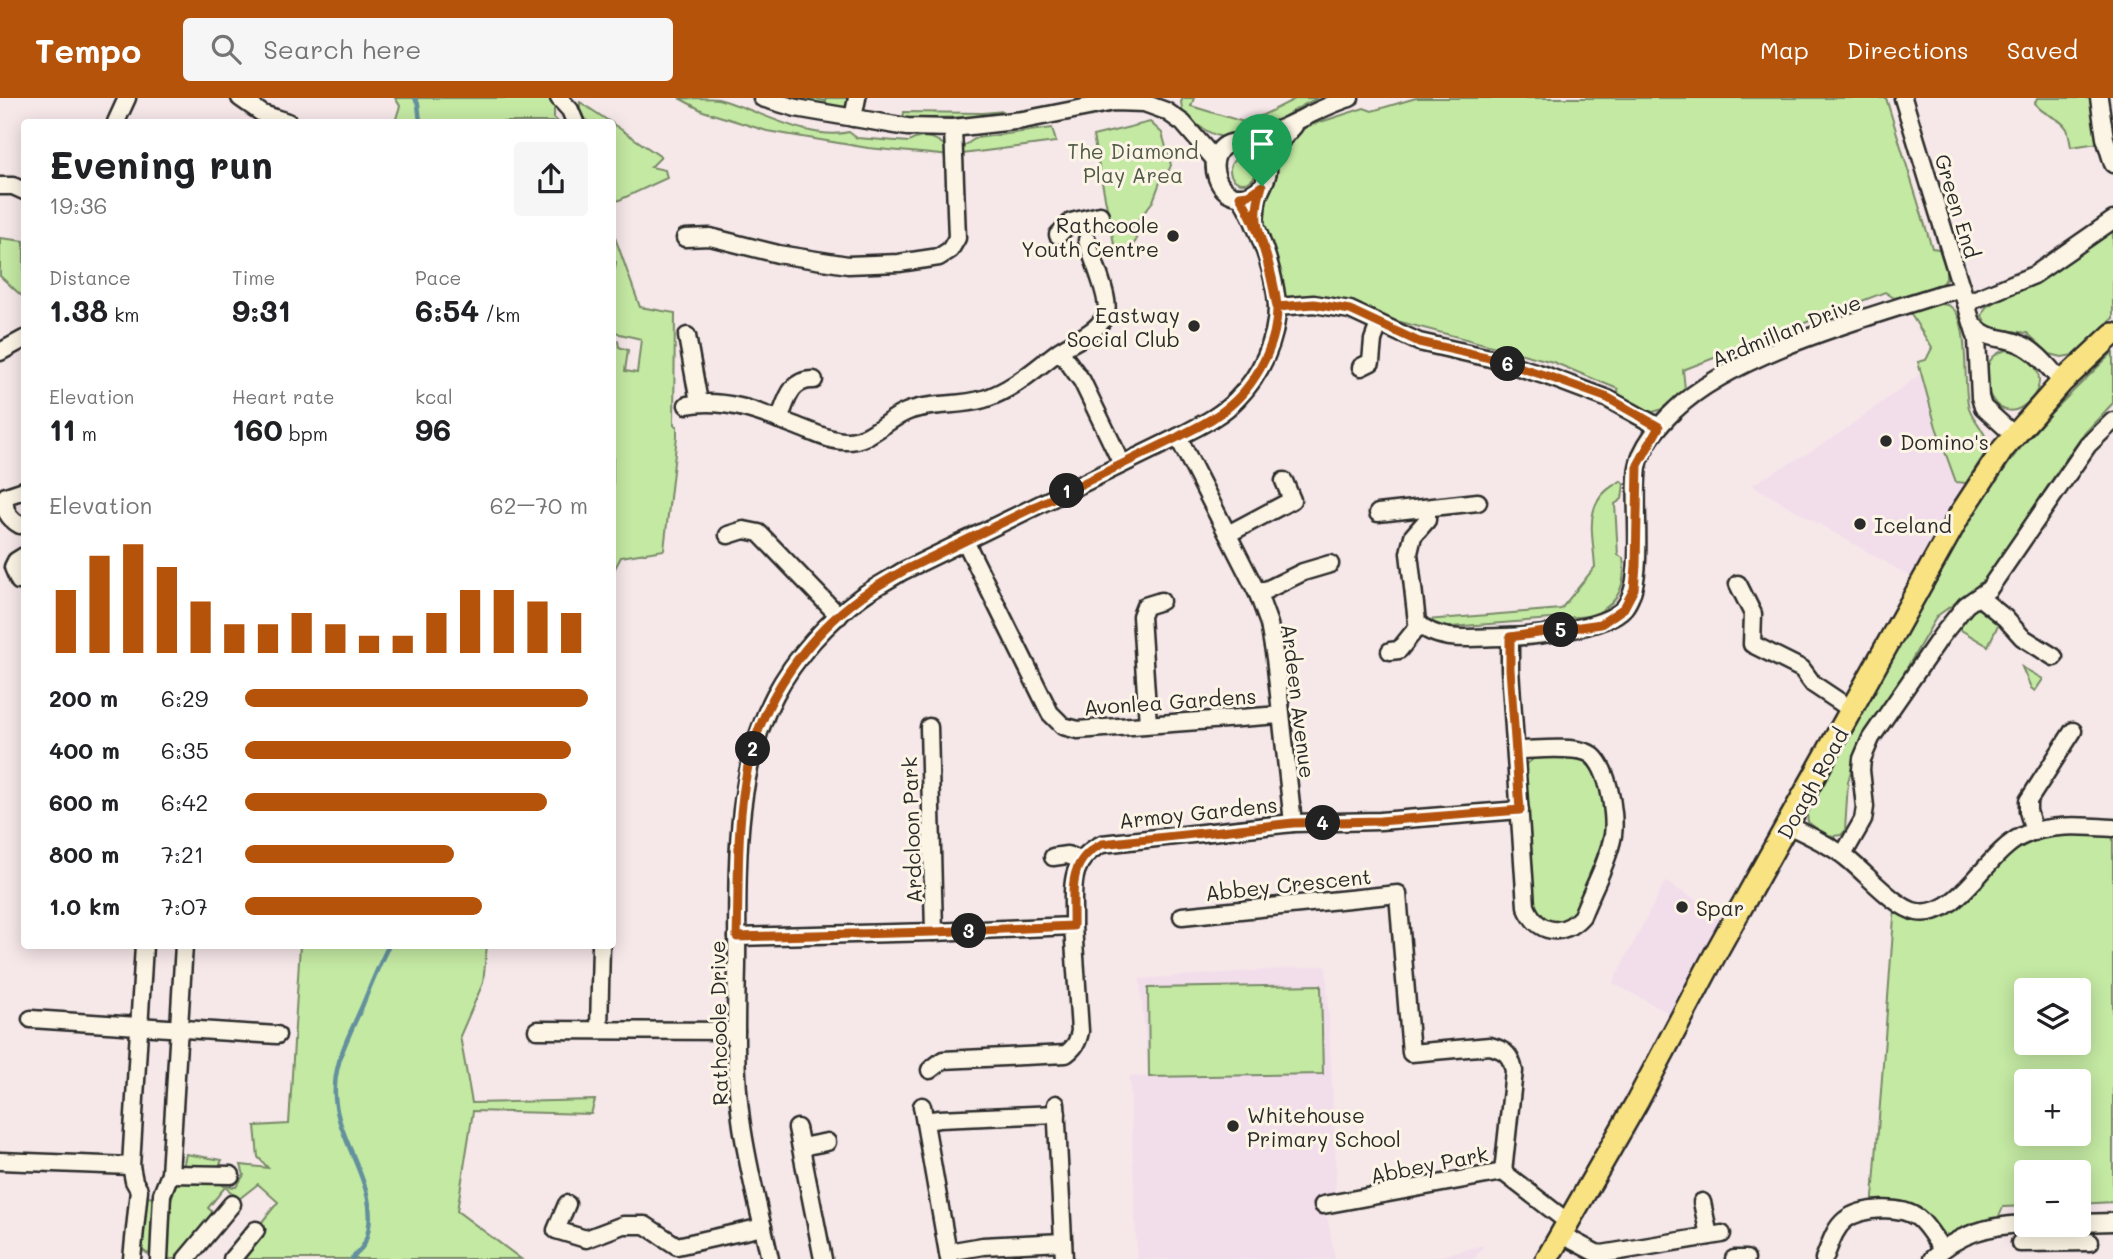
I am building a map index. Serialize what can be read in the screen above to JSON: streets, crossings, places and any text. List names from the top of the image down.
{
  "streets": {
    "main road": ["Doagh Road"],
    "street": [
      "Green End",
      "Ardmillan Drive",
      "Avonlea Gardens",
      "Ardeen Avenue",
      "Armoy Gardens",
      "Ardcloon Park",
      "Abbey Crescent",
      "Rathcoole Drive",
      "Abbey Park"
    ]
  },
  "crossings": [
    ["Green End", "Ardmillan Drive"],
    ["Green End", "Doagh Road"],
    ["Avonlea Gardens", "Ardeen Avenue"],
    ["Avonlea Gardens", "Rathcoole Drive"],
    ["Ardeen Avenue", "Armoy Gardens"],
    ["Ardeen Avenue", "Rathcoole Drive"],
    ["Doagh Road", "Abbey Park"],
    ["Abbey Crescent", "Abbey Park"]
  ],
  "parks": ["The Diamond Play Area"],
  "places": [
    "Rathcoole Youth Centre",
    "Eastway Social Club",
    "Domino's",
    "Iceland",
    "Spar",
    "Whitehouse Primary School"
  ],
  "page": {
    "header": "Tempo",
    "search": "Search here",
    "nav": ["Map", "Directions", "Saved"],
    "heading": ["Evening run", "19:36"],
    "stats": [
      ["Distance", "1.38 km"],
      ["Time", "9:31"],
      ["Pace", "6:54 /km"],
      ["Elevation", "11 m"],
      ["Heart rate", "160 bpm"],
      ["kcal", "96"]
    ],
    "pins": [
      "6",
      "1",
      "5",
      "2",
      "4",
      "3"
    ],
    "chart": ["Elevation", "62–70 m"],
    "list": [
      {
        "name": "200 m",
        "note": "6:29"
      },
      {
        "name": "400 m",
        "note": "6:35"
      },
      {
        "name": "600 m",
        "note": "6:42"
      },
      {
        "name": "800 m",
        "note": "7:21"
      },
      {
        "name": "1.0 km",
        "note": "7:07"
      }
    ],
    "map_buttons": ["+", "−"]
  }
}
